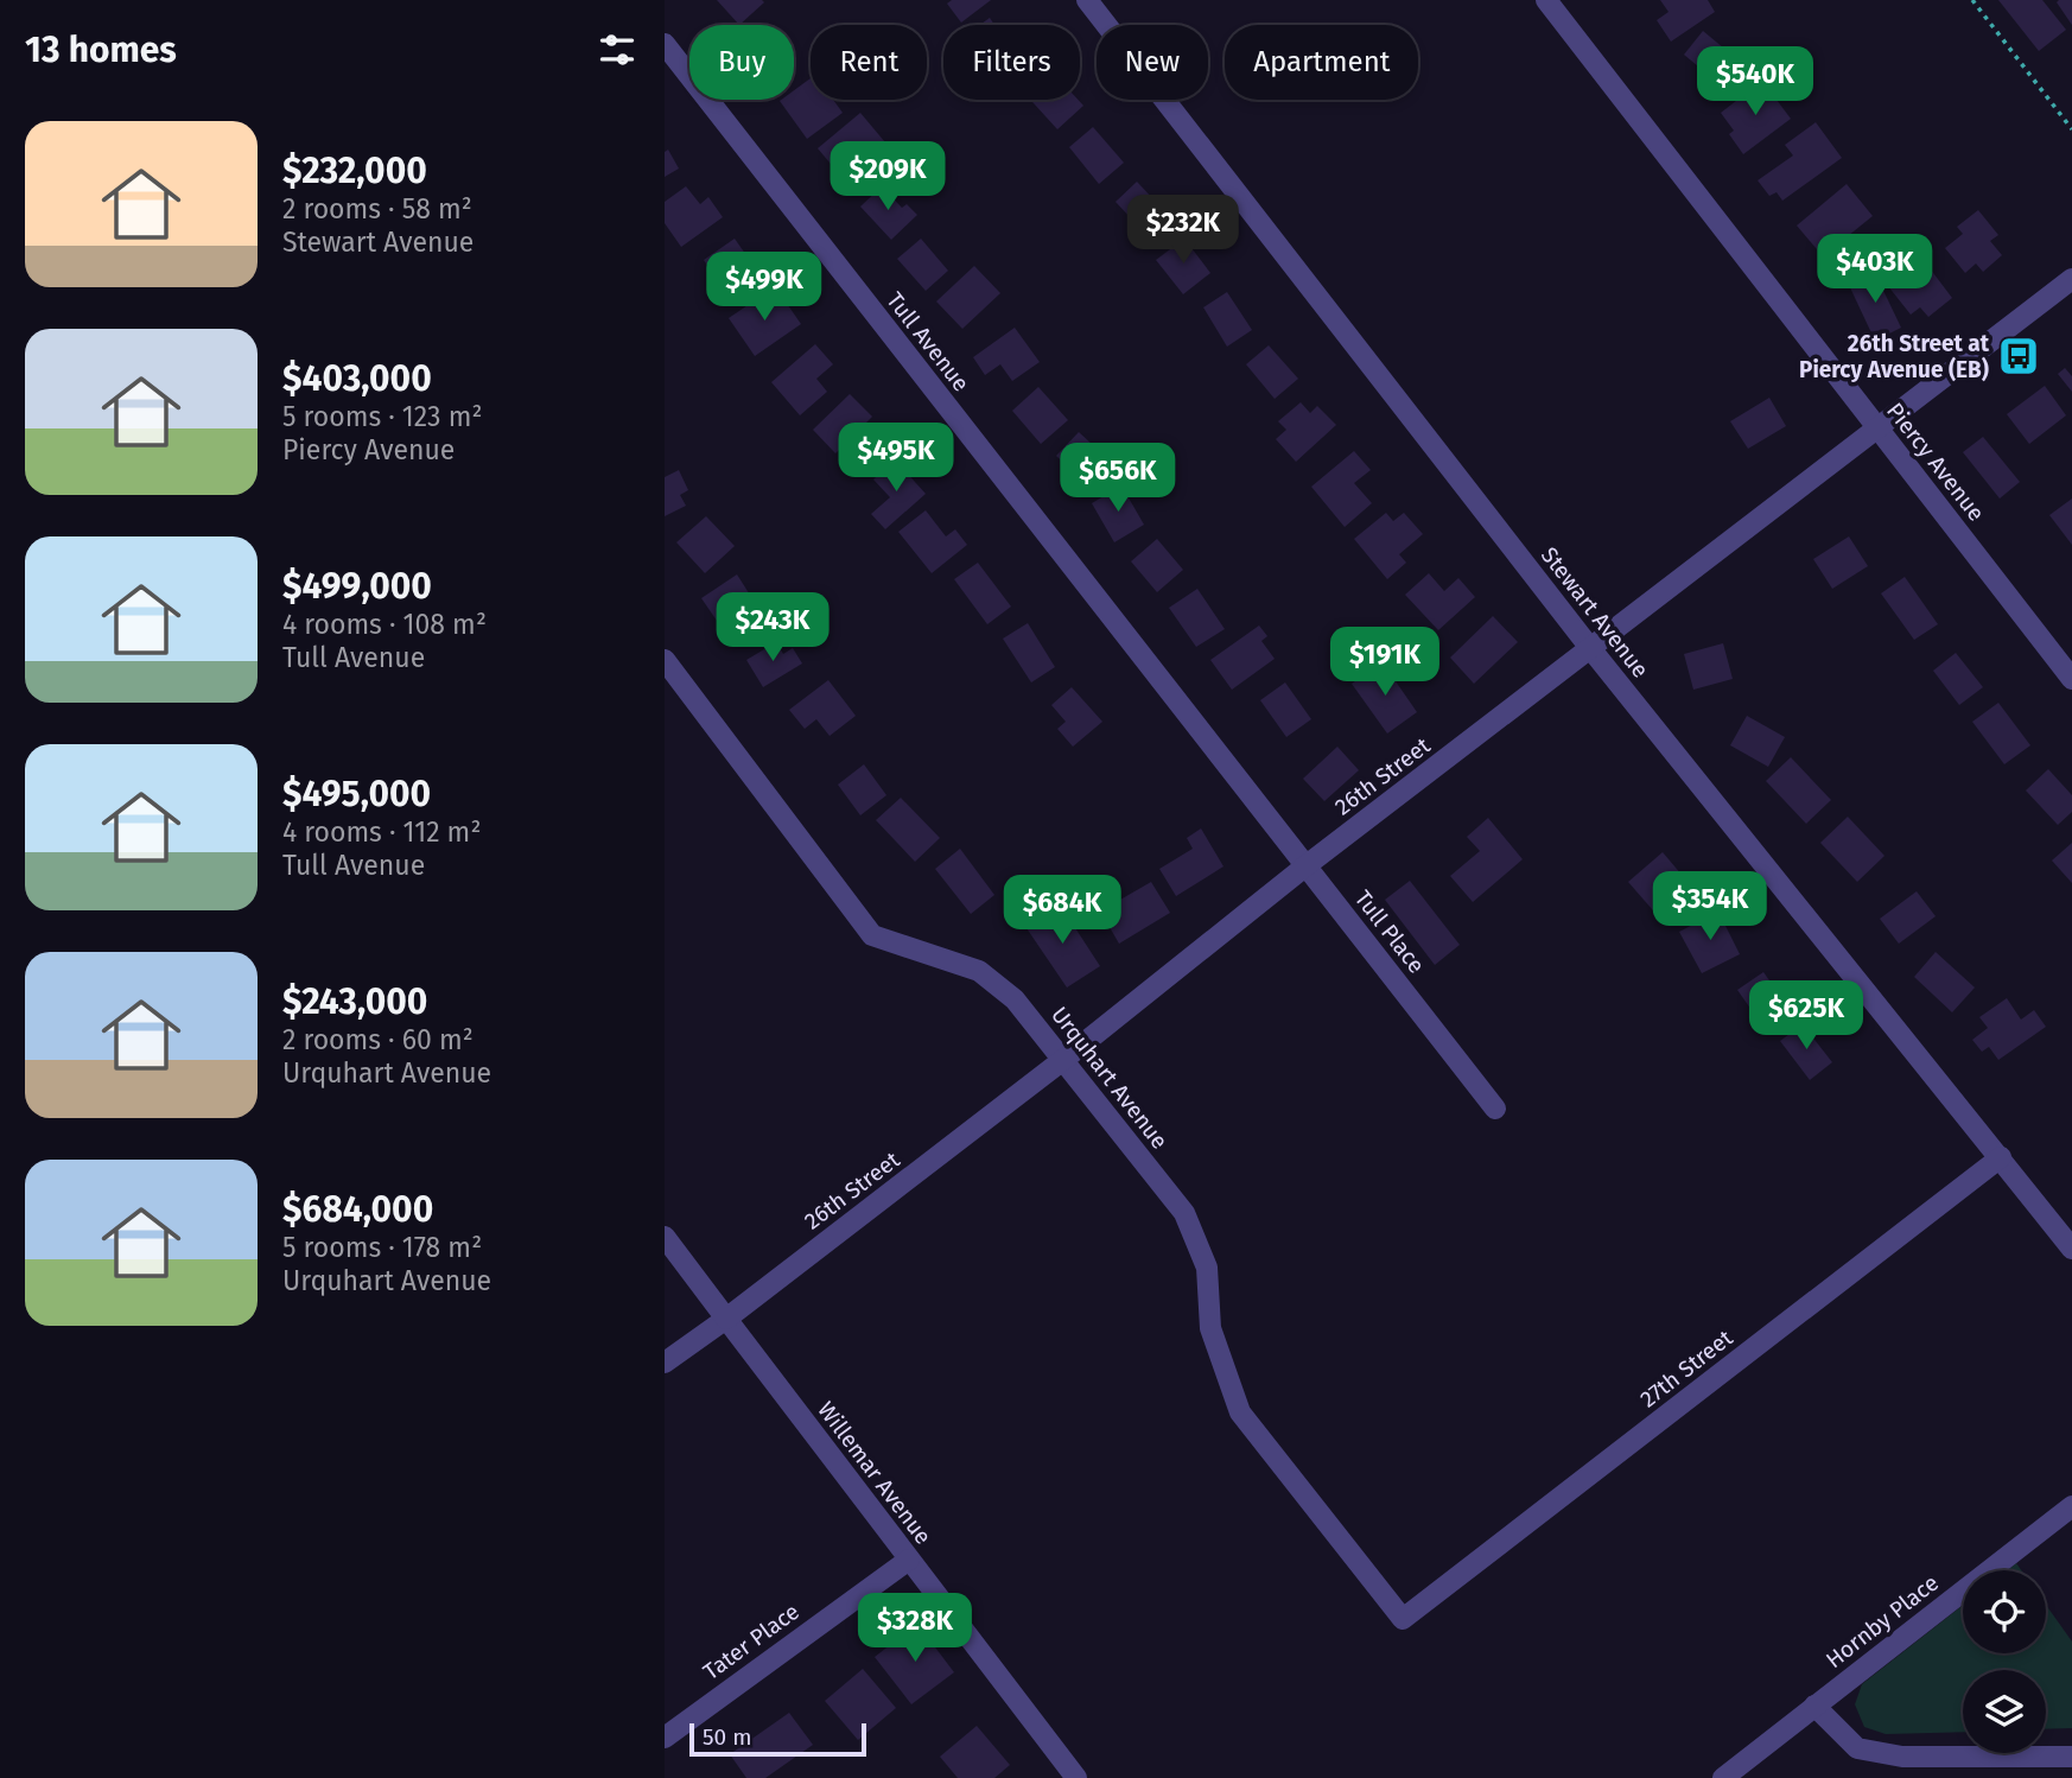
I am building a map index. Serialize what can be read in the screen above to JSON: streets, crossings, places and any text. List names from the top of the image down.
{
  "streets": {
    "street": [
      "Tull Avenue",
      "Piercy Avenue",
      "Stewart Avenue",
      "26th Street",
      "Tull Place",
      "Urquhart Avenue",
      "27th Street",
      "Willemar Avenue",
      "Hornby Place",
      "Tater Place"
    ]
  },
  "crossings": [
    ["Tull Avenue", "26th Street"],
    ["Tull Avenue", "Tull Place"],
    ["Piercy Avenue", "26th Street"],
    ["Stewart Avenue", "26th Street"],
    ["Stewart Avenue", "27th Street"],
    ["26th Street", "Tull Place"],
    ["26th Street", "Urquhart Avenue"],
    ["26th Street", "Willemar Avenue"],
    ["Urquhart Avenue", "27th Street"],
    ["Willemar Avenue", "Tater Place"]
  ],
  "places": {
    "bus stop": ["26th Street at Piercy Avenue (EB)"]
  },
  "scale_bar": "50 m",
  "page": {
    "heading": "13 homes",
    "chip": [
      "Buy",
      "Rent",
      "Filters",
      "New",
      "Apartment"
    ],
    "price": [
      "$540K",
      "$209K",
      "$232K",
      "$403K",
      "$499K",
      "$495K",
      "$656K",
      "$243K",
      "$191K",
      "$354K",
      "$684K",
      "$625K",
      "$328K"
    ],
    "list": [
      {
        "name": "$232,000",
        "note": "2 rooms · 58 m² · Stewart Avenue"
      },
      {
        "name": "$403,000",
        "note": "5 rooms · 123 m² · Piercy Avenue"
      },
      {
        "name": "$499,000",
        "note": "4 rooms · 108 m² · Tull Avenue"
      },
      {
        "name": "$495,000",
        "note": "4 rooms · 112 m² · Tull Avenue"
      },
      {
        "name": "$243,000",
        "note": "2 rooms · 60 m² · Urquhart Avenue"
      },
      {
        "name": "$684,000",
        "note": "5 rooms · 178 m² · Urquhart Avenue"
      }
    ],
    "scale": "50 m"
  }
}
